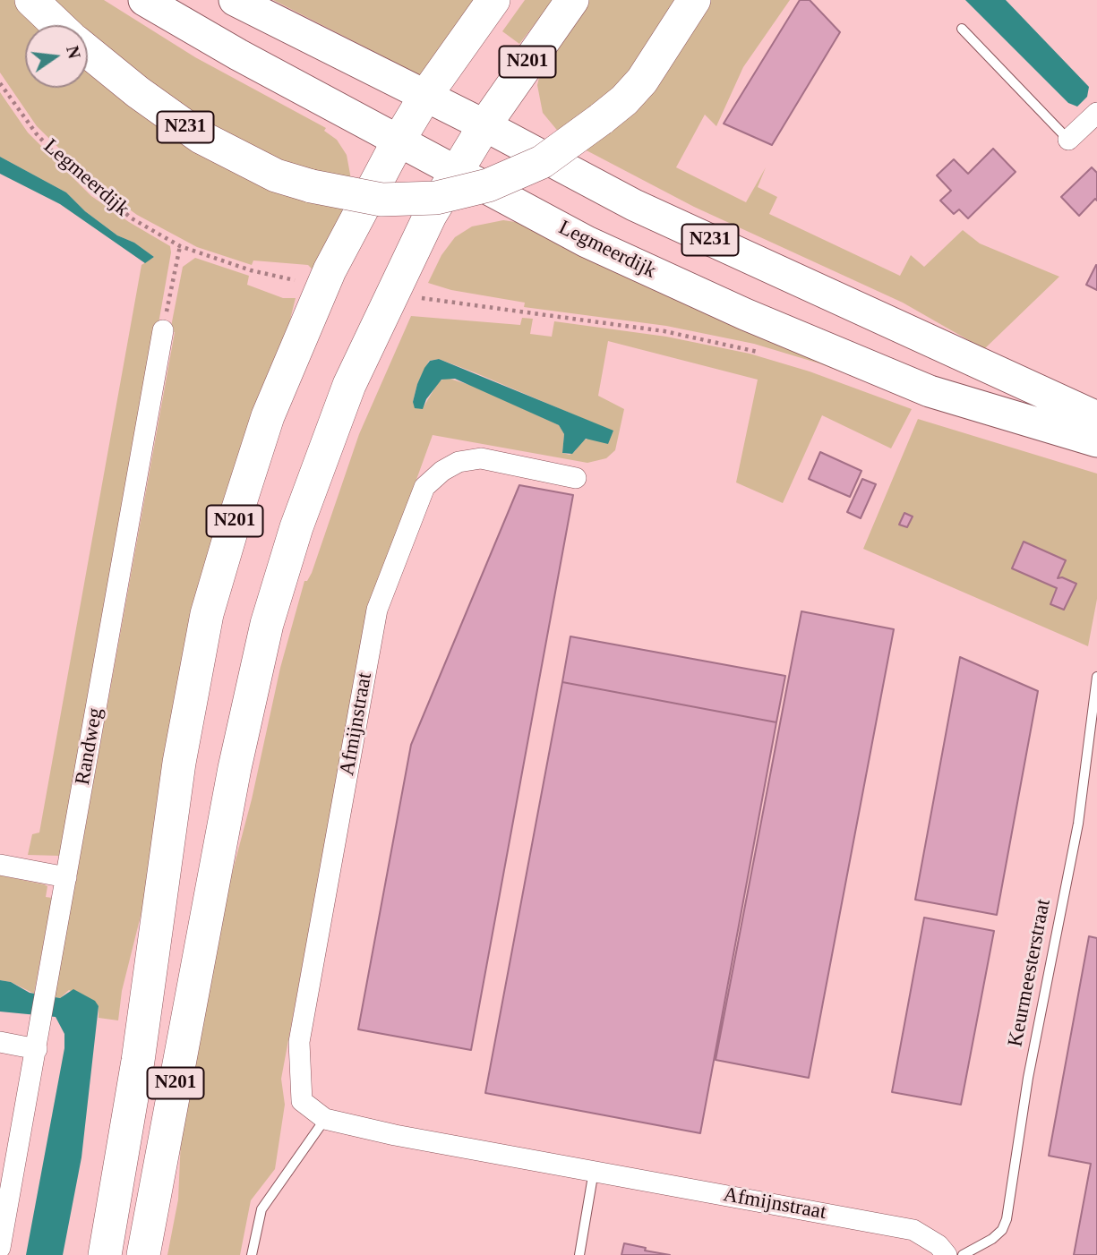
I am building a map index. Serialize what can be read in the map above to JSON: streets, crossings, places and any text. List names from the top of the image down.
{
  "streets": {
    "highway": ["N201", "N231"],
    "main road": ["Legmeerdijk"],
    "street": ["Afmijnstraat", "Randweg"],
    "lane": ["Keurmeesterstraat"]
  },
  "crossings": [
    ["N201", "N231"],
    ["N201", "Legmeerdijk"]
  ],
  "north": "right"
}
